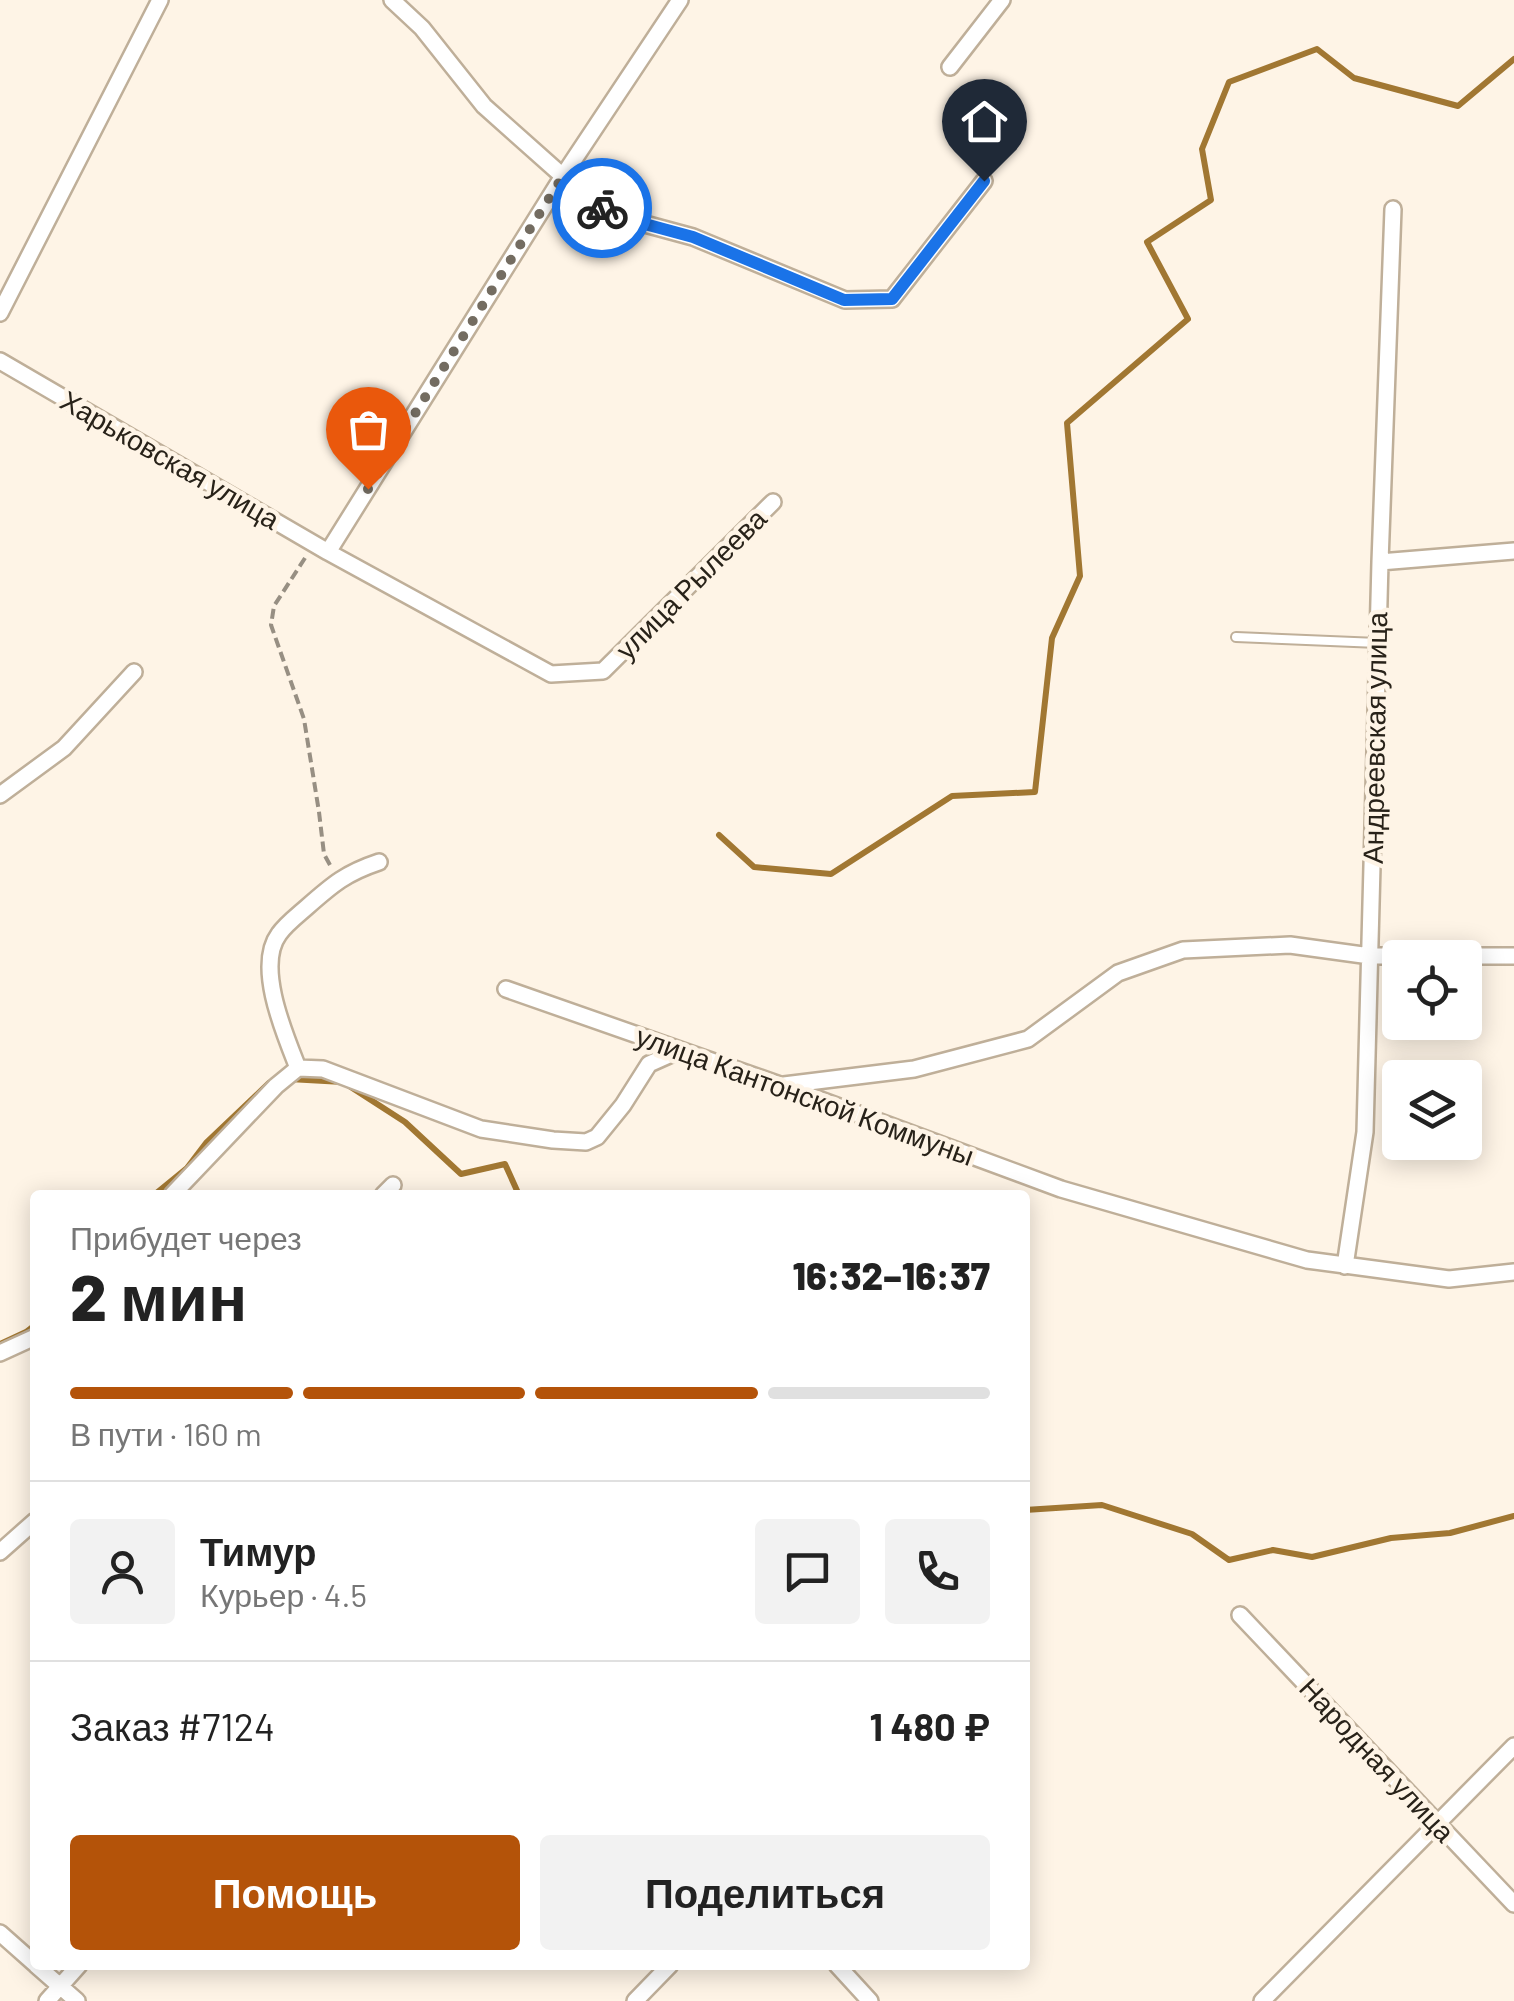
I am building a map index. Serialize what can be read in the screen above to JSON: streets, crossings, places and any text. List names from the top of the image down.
{
  "streets": {
    "street": [
      "Харьковская улица",
      "улица Рылеева",
      "Андреевская улица",
      "улица Кантонской Коммуны",
      "Народная улица"
    ]
  },
  "crossings": [
    ["Харьковская улица", "улица Рылеева"],
    ["Андреевская улица", "улица Кантонской Коммуны"]
  ],
  "page": {
    "heading": ["2 мин", "Прибудет через", "16:32–16:37"],
    "panel": [
      "Тимур",
      "Курьер · 4.5",
      "Заказ #7124",
      "1 480 ₽"
    ],
    "bar": "В пути · 160 m",
    "buttons": ["Помощь", "Поделиться"]
  }
}
